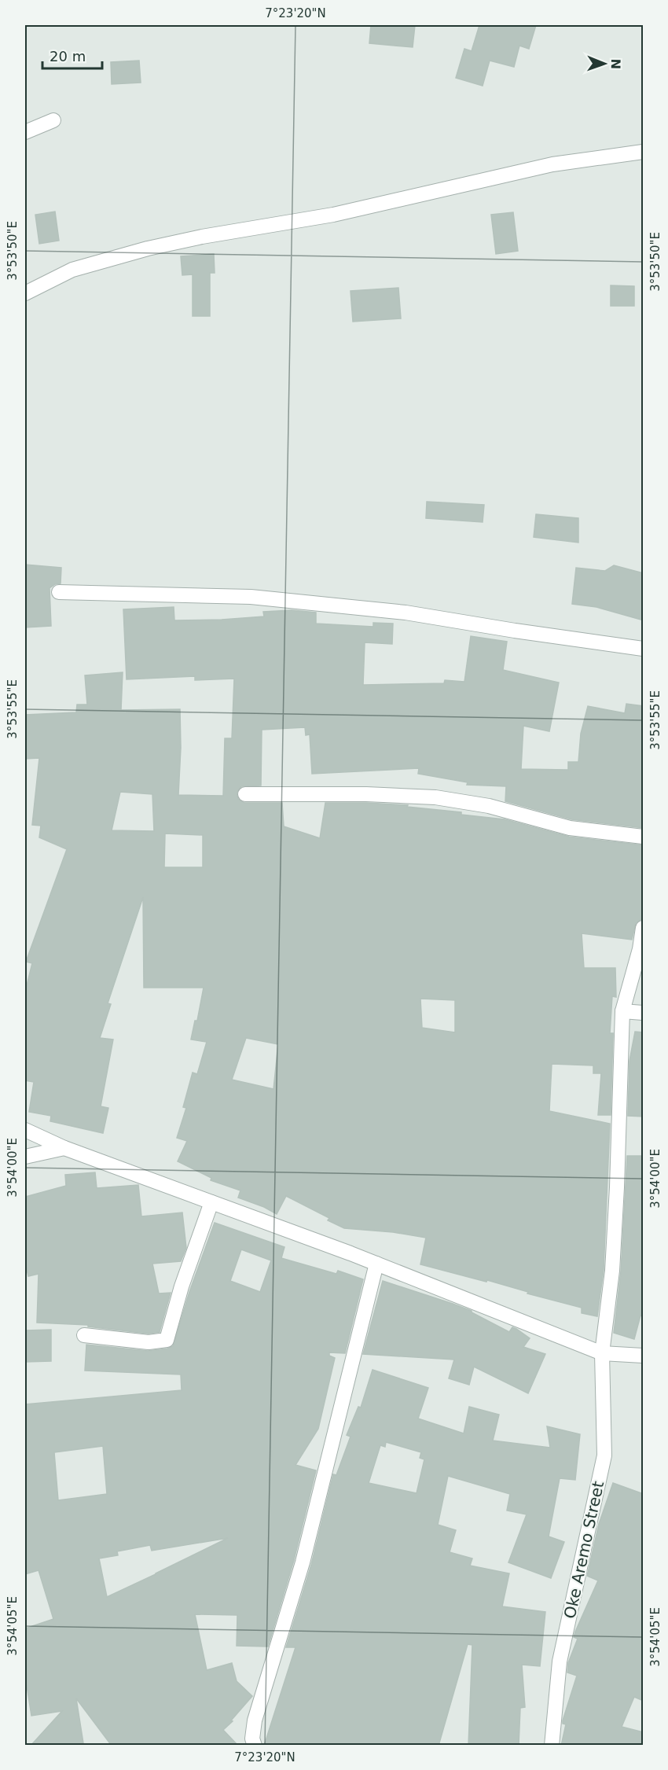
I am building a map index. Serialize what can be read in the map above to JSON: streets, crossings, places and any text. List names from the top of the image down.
{
  "streets": {
    "street": ["Oke Aremo Street"]
  },
  "scale_bar": "20 m",
  "north": "right",
  "coordinates": [
    "7°23'20\"N",
    "3°53'50\"E",
    "3°53'55\"E",
    "3°54'00\"E",
    "3°54'05\"E"
  ]
}
